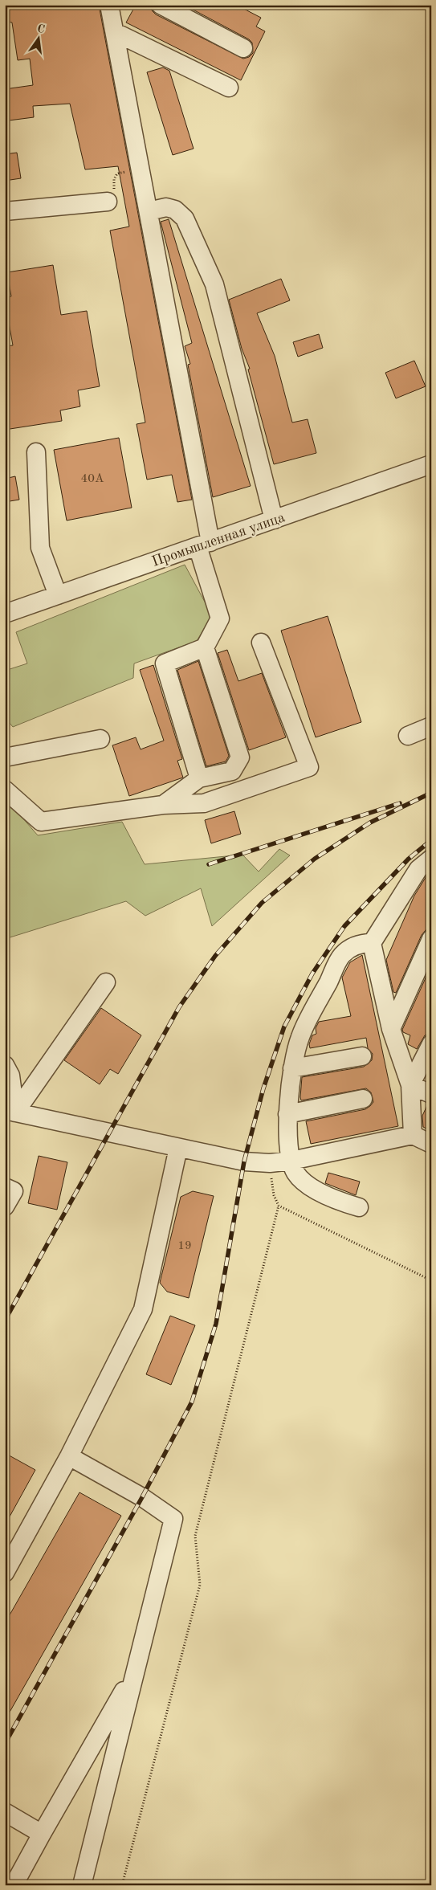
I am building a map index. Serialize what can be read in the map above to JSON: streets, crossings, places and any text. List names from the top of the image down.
{
  "streets": {
    "street": ["Промышленная улица"]
  },
  "house_numbers": ["40А", "19"],
  "north": "top"
}
